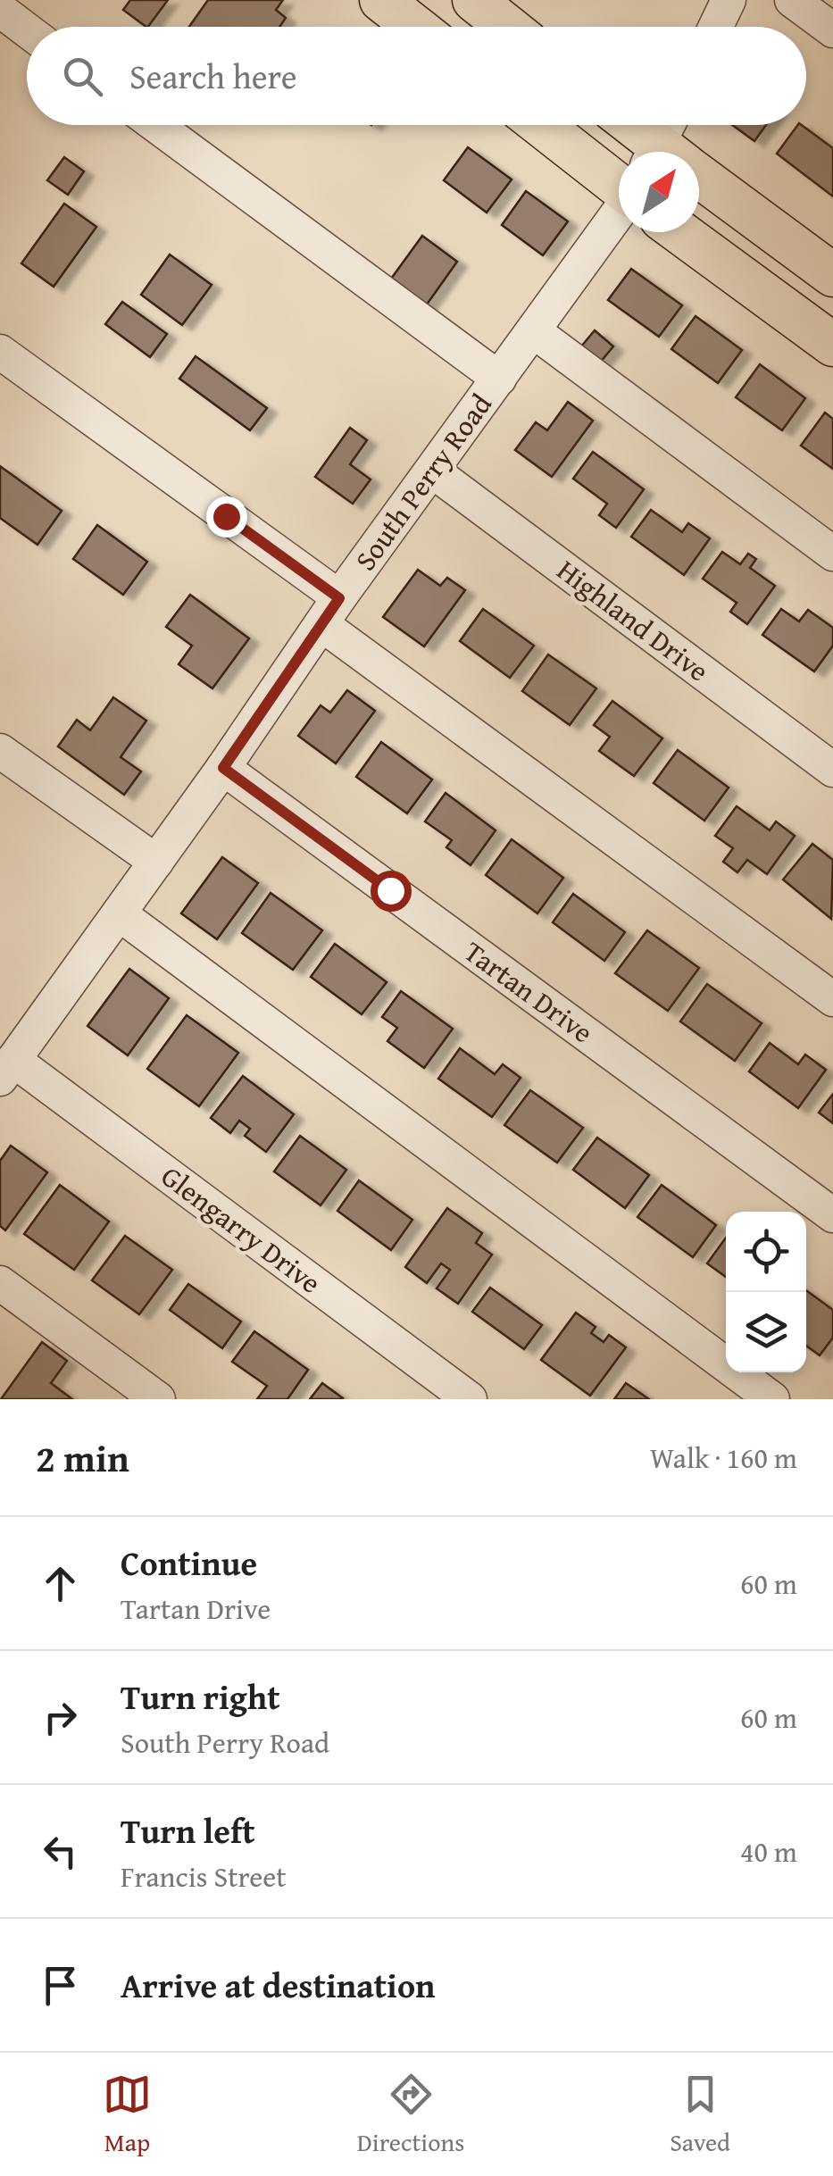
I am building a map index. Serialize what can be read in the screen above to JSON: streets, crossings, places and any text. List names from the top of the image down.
{
  "streets": {
    "street": [
      "South Perry Road",
      "Highland Drive",
      "Tartan Drive",
      "Glengarry Drive"
    ]
  },
  "crossings": [
    ["South Perry Road", "Highland Drive"],
    ["South Perry Road", "Tartan Drive"],
    ["South Perry Road", "Glengarry Drive"]
  ],
  "north": "top right",
  "page": {
    "search": "Search here",
    "heading": ["2 min", "Walk · 160 m"],
    "list": [
      ["Continue", "Tartan Drive", "60 m"],
      ["Turn right", "South Perry Road", "60 m"],
      ["Turn left", "Francis Street", "40 m"],
      "Arrive at destination"
    ],
    "nav": ["Map", "Directions", "Saved"]
  }
}
